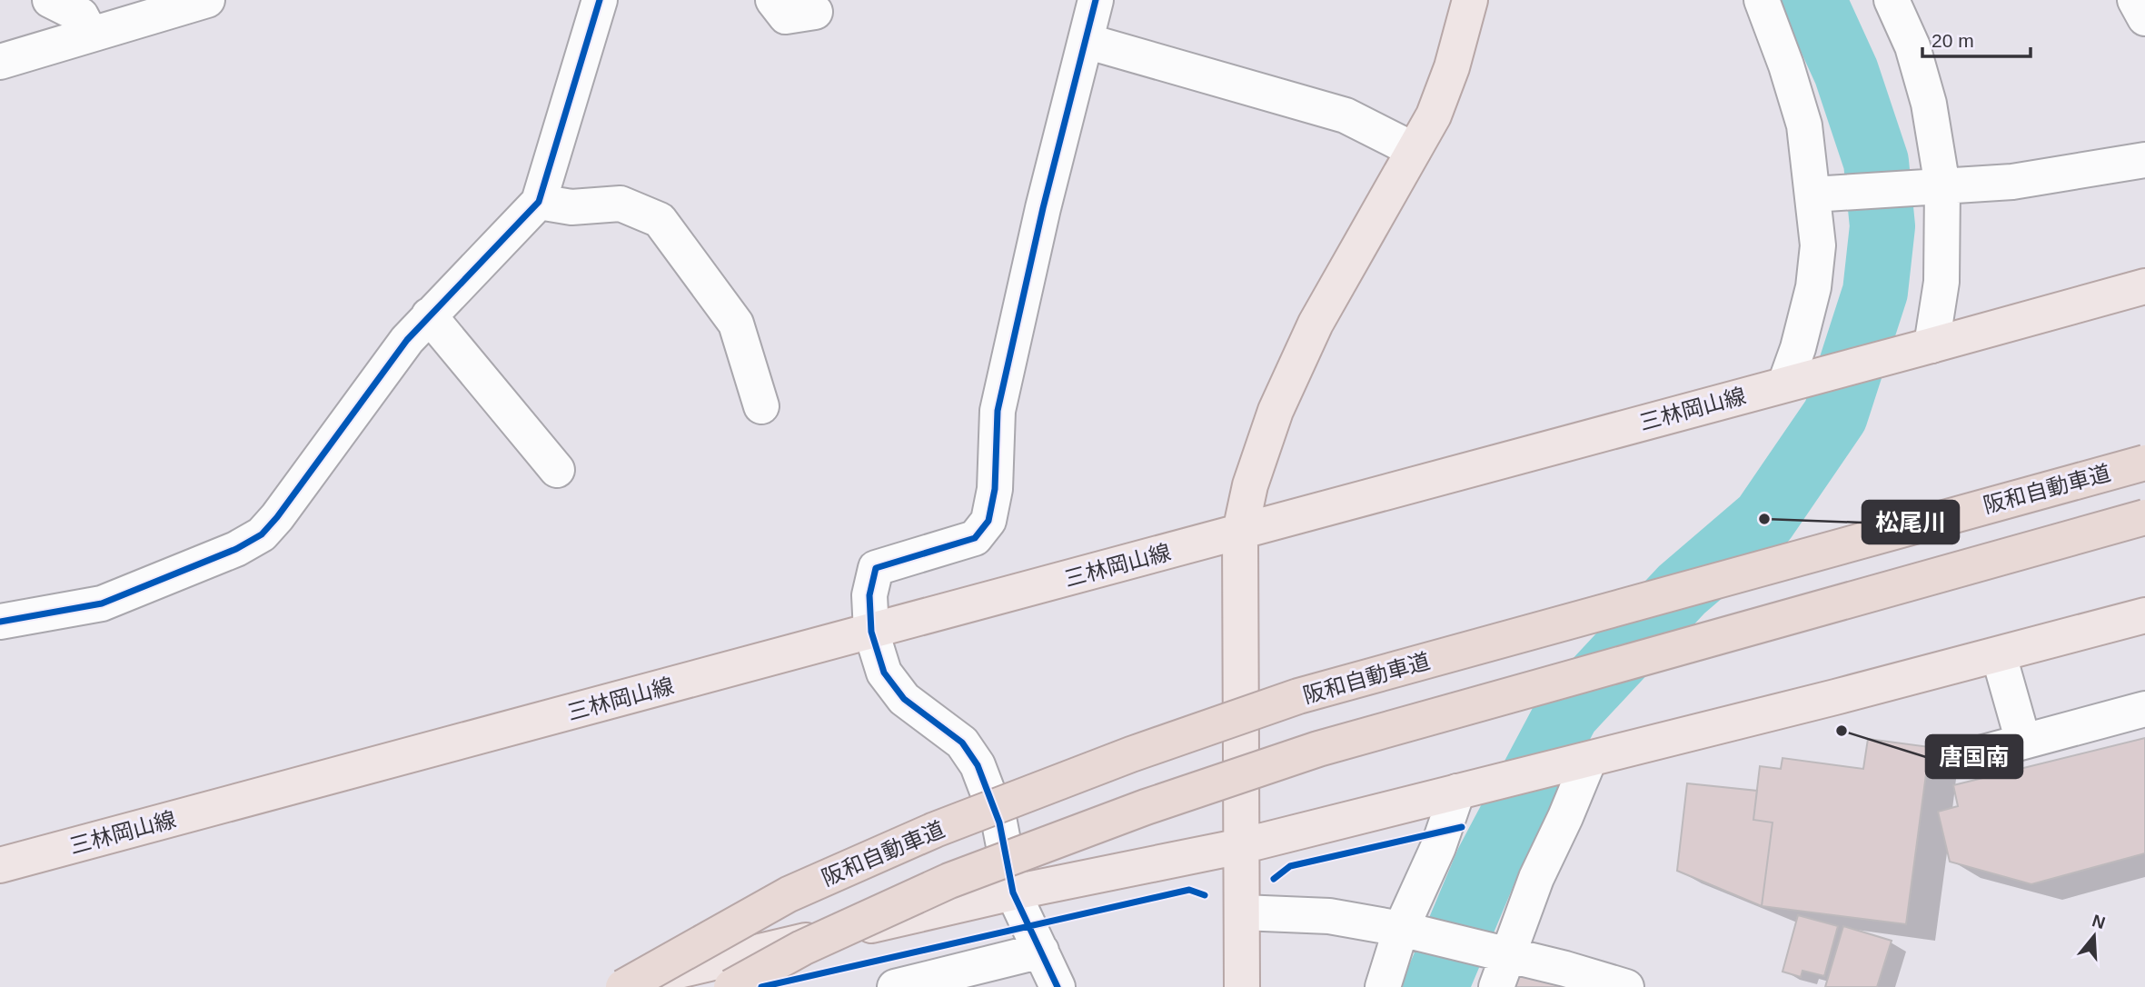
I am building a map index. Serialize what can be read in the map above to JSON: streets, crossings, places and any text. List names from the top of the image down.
{
  "streets": {
    "highway": ["阪和自動車道"],
    "main road": ["三林岡山線"]
  },
  "places": ["松尾川", "唐国南"],
  "scale_bar": "20 m",
  "north": "top"
}
